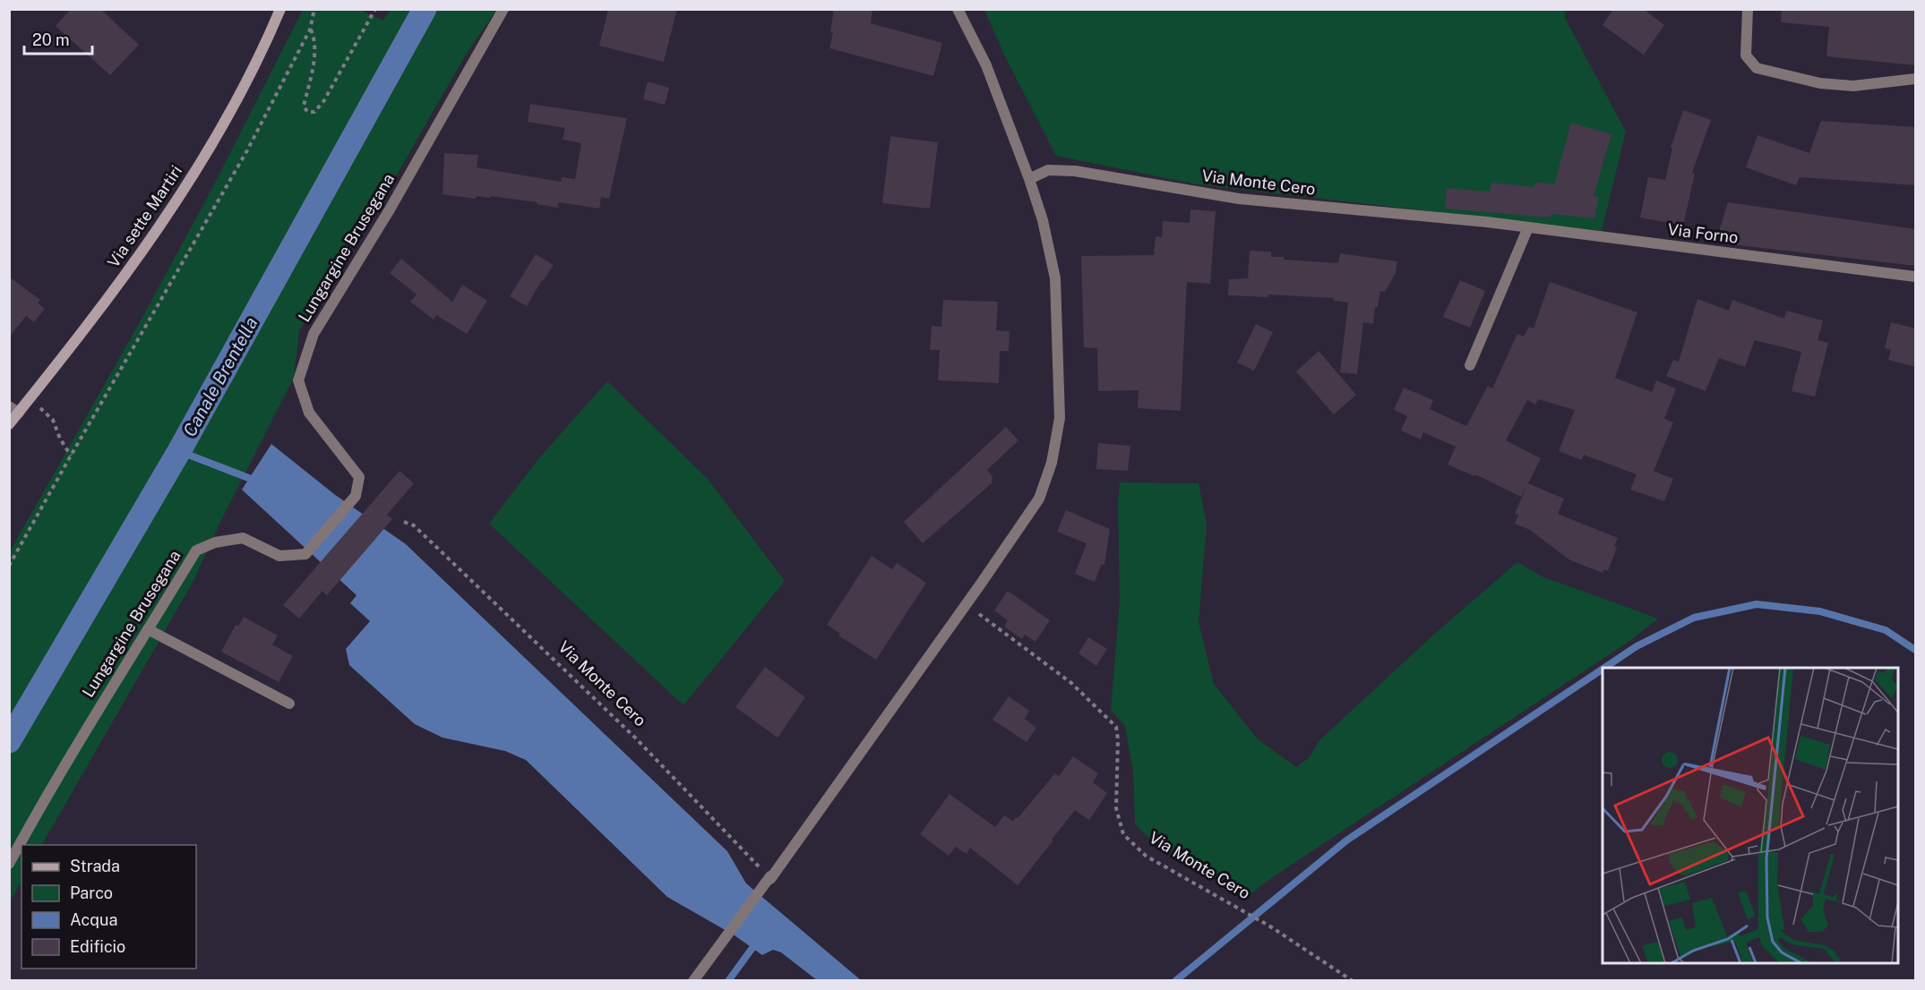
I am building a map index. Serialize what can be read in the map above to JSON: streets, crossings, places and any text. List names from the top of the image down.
{
  "streets": {
    "main road": ["Via sette Martiri"],
    "street": ["Via Monte Cero", "Via Forno", "Lungargine Brusegana"]
  },
  "crossings": [
    ["Via Monte Cero", "Via Forno"]
  ],
  "water": ["Canale Brentella"],
  "legend": [
    "Strada",
    "Parco",
    "Acqua",
    "Edificio"
  ],
  "scale_bar": "20 m"
}
